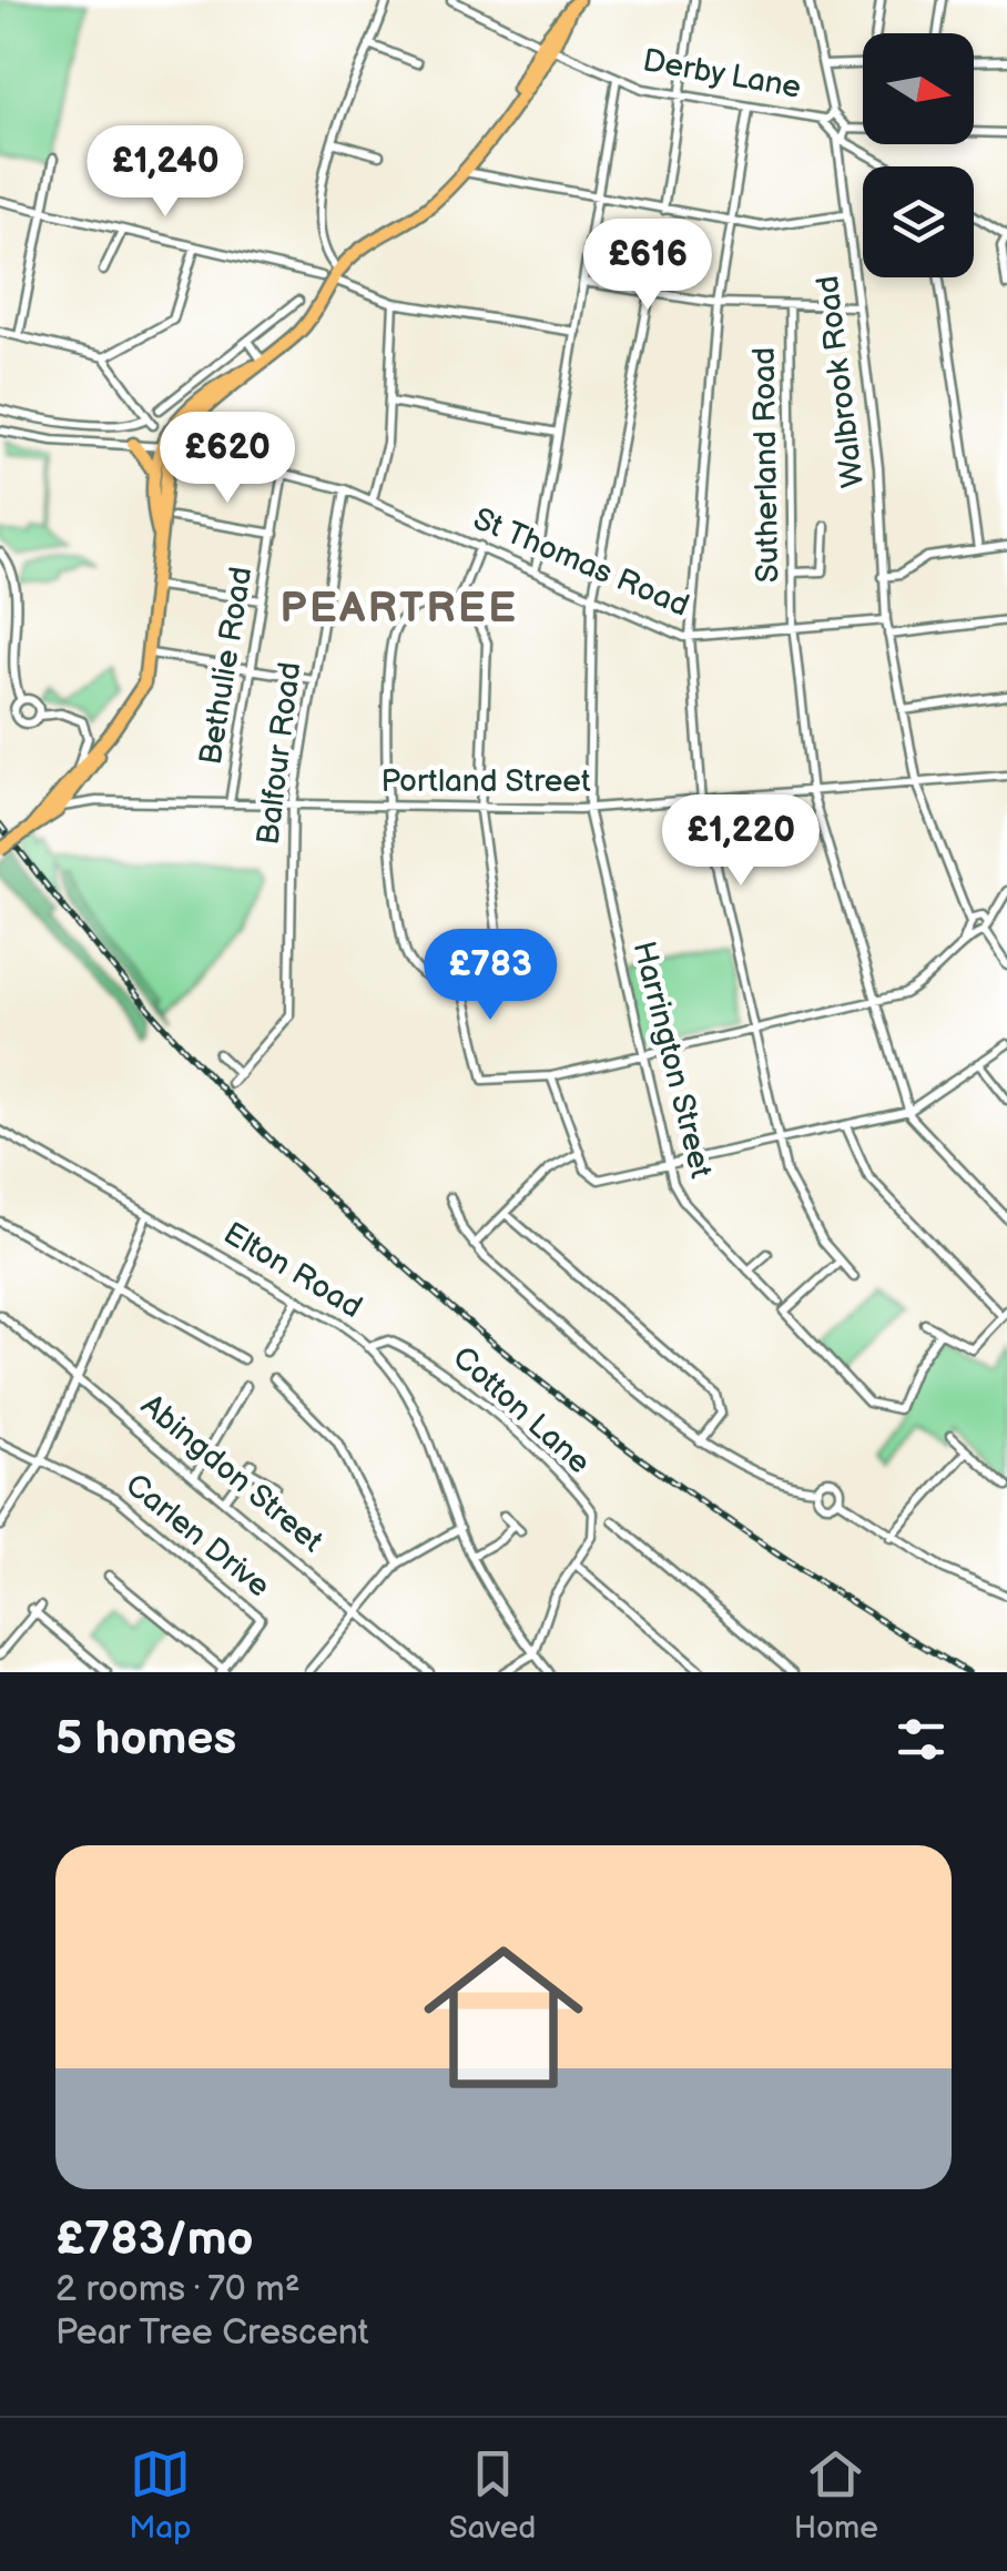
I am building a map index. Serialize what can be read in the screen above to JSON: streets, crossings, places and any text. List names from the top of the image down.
{
  "streets": {
    "street": [
      "Derby Lane",
      "Walbrook Road",
      "Sutherland Road",
      "St Thomas Road",
      "Bethulie Road",
      "Balfour Road",
      "Portland Street",
      "Harrington Street",
      "Elton Road",
      "Cotton Lane",
      "Abingdon Street",
      "Carlen Drive"
    ]
  },
  "crossings": [
    ["Walbrook Road", "St Thomas Road"],
    ["Sutherland Road", "St Thomas Road"],
    ["Sutherland Road", "Portland Street"],
    ["St Thomas Road", "Bethulie Road"],
    ["St Thomas Road", "Balfour Road"],
    ["St Thomas Road", "Harrington Street"],
    ["Bethulie Road", "Portland Street"],
    ["Balfour Road", "Portland Street"],
    ["Portland Street", "Harrington Street"],
    ["Elton Road", "Cotton Lane"]
  ],
  "districts": ["PEARTREE"],
  "north": "right",
  "page": {
    "price": [
      "£1,240",
      "£616",
      "£620",
      "£1,220",
      "£783"
    ],
    "heading": "5 homes",
    "list": [
      {
        "name": "£783/mo",
        "note": "2 rooms · 70 m² · Pear Tree Crescent"
      }
    ],
    "tabs": ["Map", "Saved", "Home"]
  }
}
